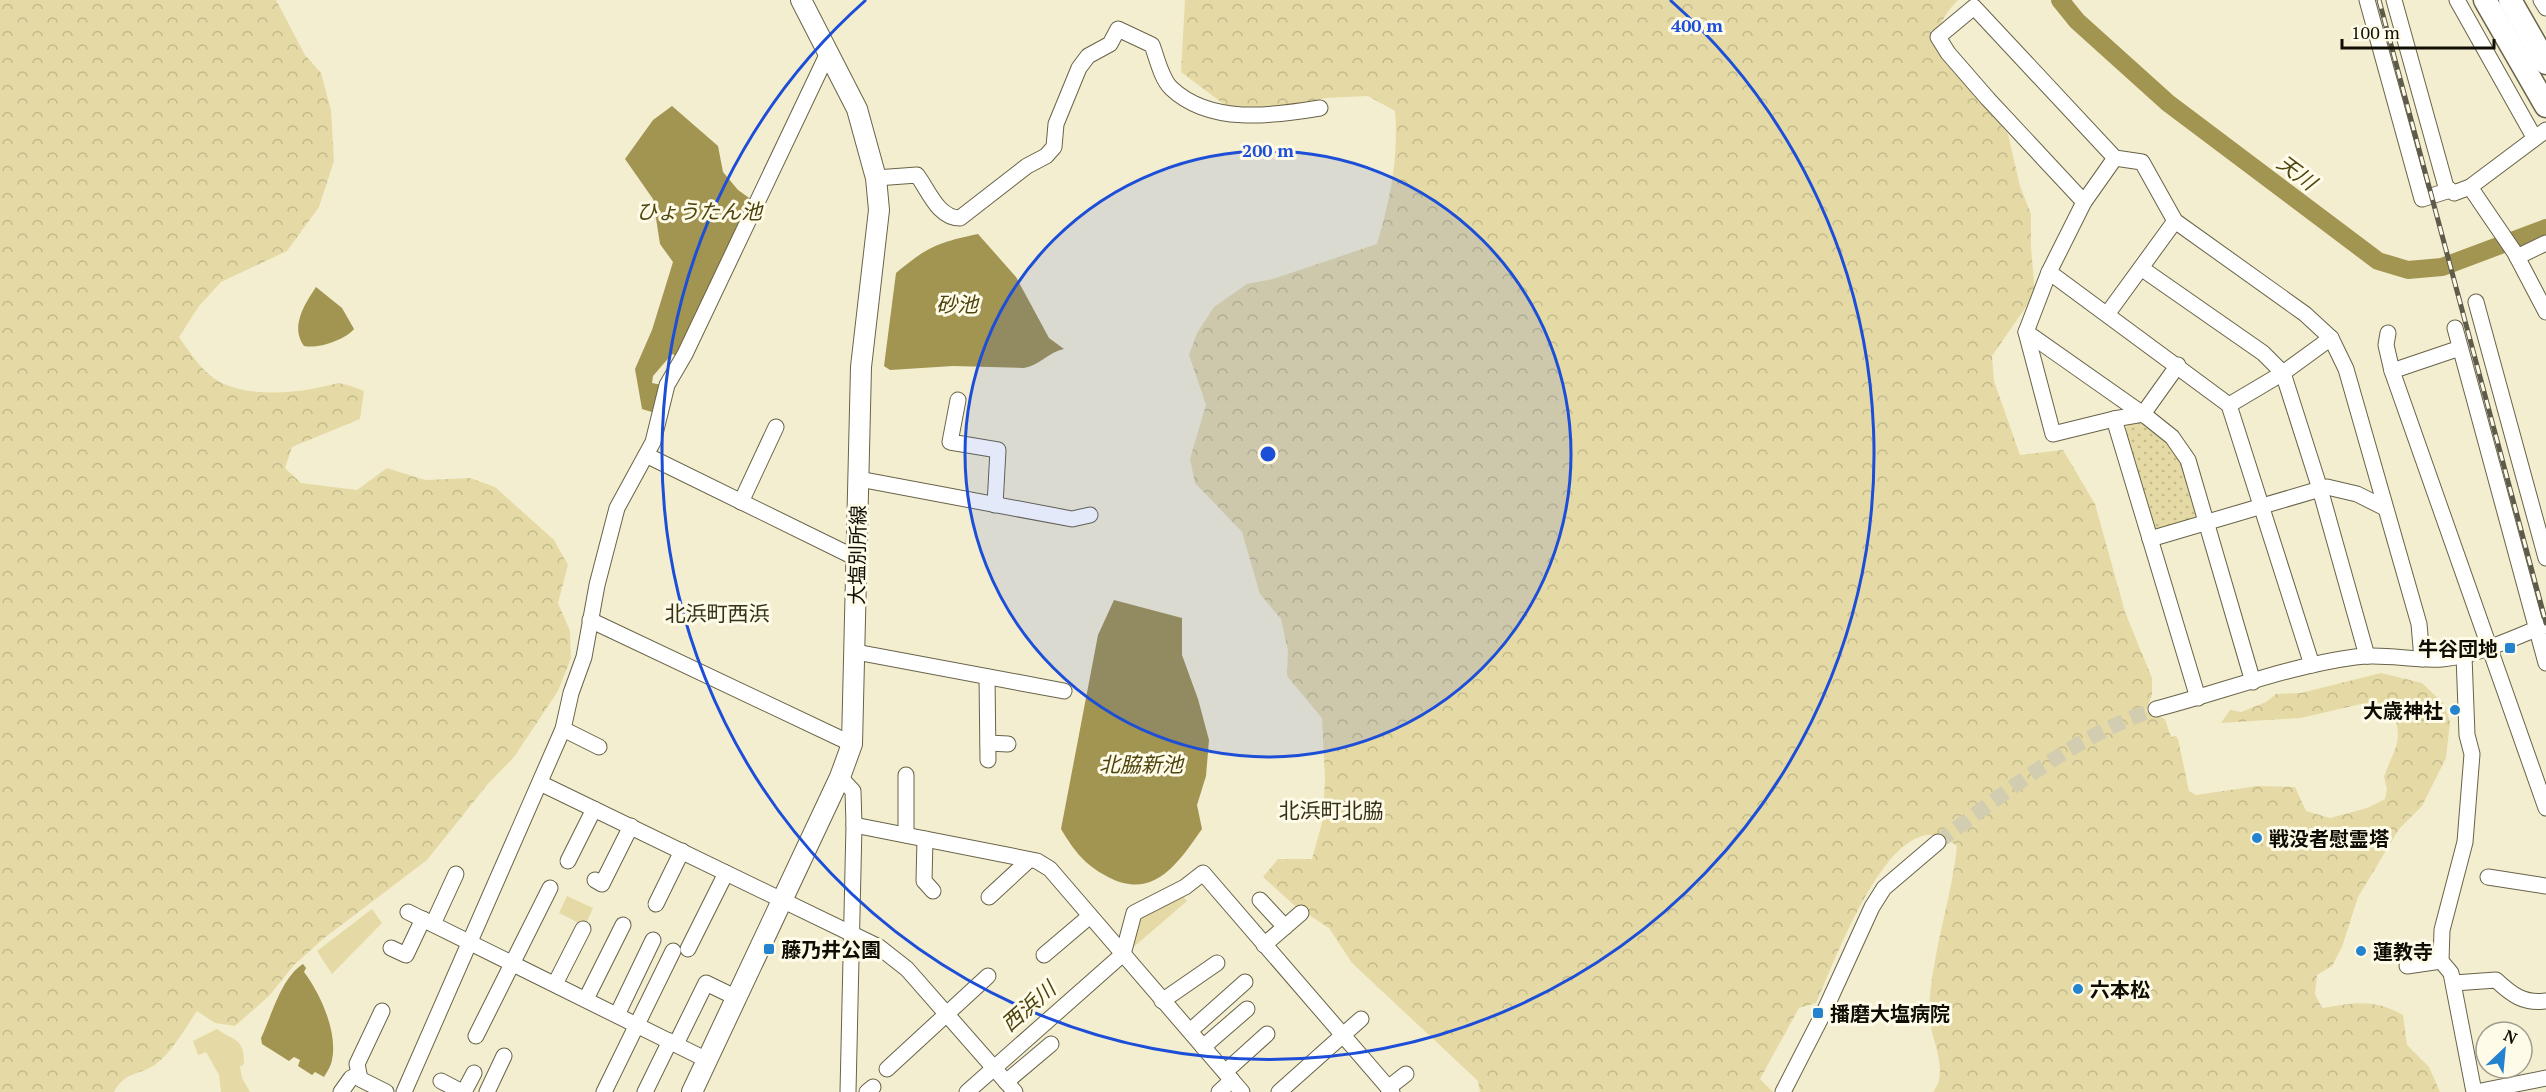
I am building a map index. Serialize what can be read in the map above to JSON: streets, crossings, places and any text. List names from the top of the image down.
{
  "streets": {
    "main road": ["大塩別所線"]
  },
  "districts": ["北浜町西浜", "北浜町北脇"],
  "water": [
    "天川",
    "ひょうたん池",
    "砂池",
    "北脇新池",
    "西浜川"
  ],
  "places": {
    "transit": ["牛谷団地", "藤乃井公園", "播磨大塩病院"],
    "other": [
      "大歳神社",
      "戦没者慰霊塔",
      "蓮教寺",
      "六本松"
    ]
  },
  "scale_bar": "100 m",
  "north": "top right",
  "rings": ["400 m", "200 m"]
}
